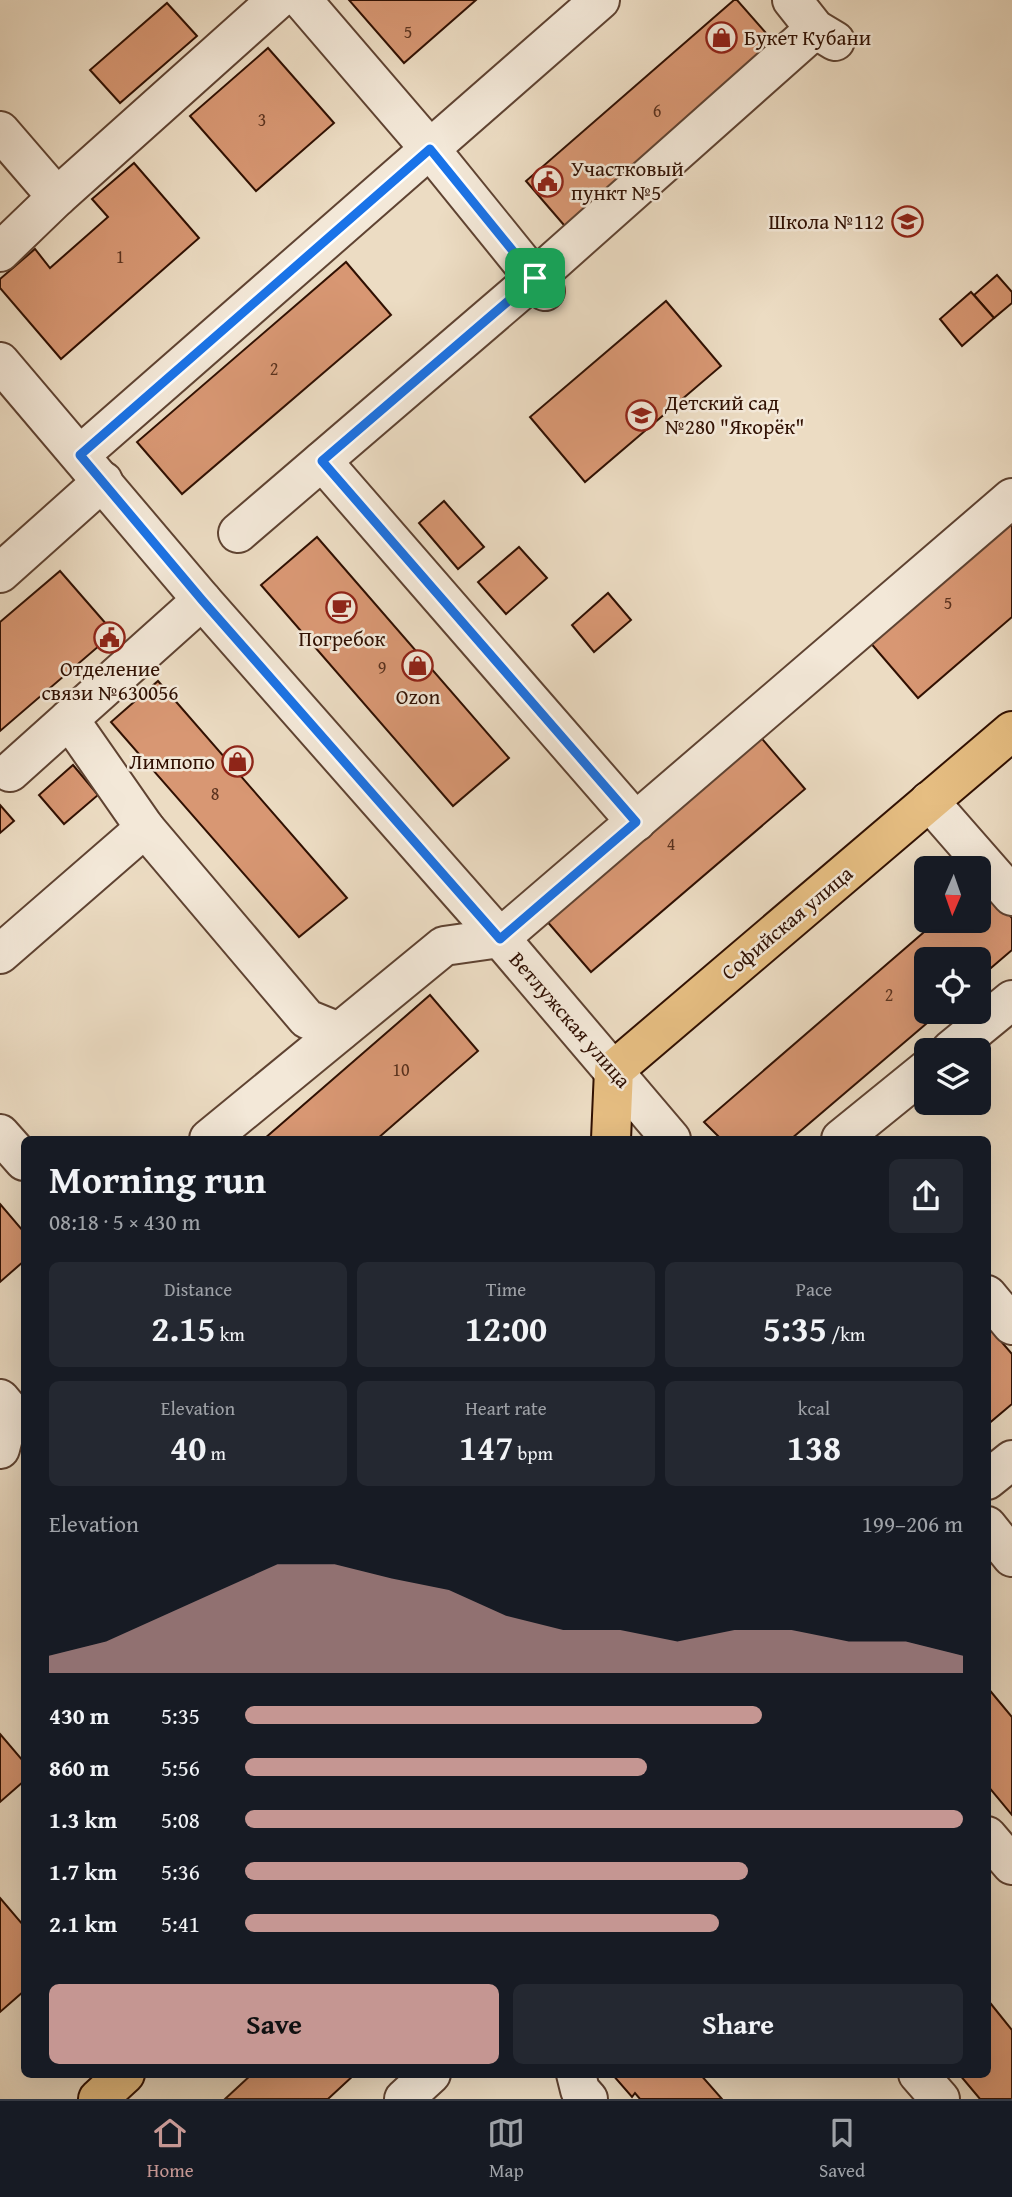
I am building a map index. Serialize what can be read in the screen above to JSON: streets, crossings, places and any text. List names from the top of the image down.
{
  "streets": {
    "main road": ["Софийская улица"],
    "street": ["Ветлужская улица"]
  },
  "crossings": [
    ["Софийская улица", "Ветлужская улица"]
  ],
  "places": {
    "shop": ["Букет Кубани", "Ozon", "Лимпопо"],
    "public building": ["Участковый пункт №5", "Отделение связи №630056"],
    "school or university": ["Школа №112", "Детский сад №280 \"Якорёк\""],
    "cafe": ["Погребок"]
  },
  "house_numbers": [
    "5",
    "6",
    "3",
    "1",
    "2",
    "5",
    "9",
    "8",
    "4",
    "2",
    "10"
  ],
  "north": "bottom",
  "page": {
    "heading": ["Morning run", "08:18 · 5 × 430 m"],
    "stats": [
      ["Distance", "2.15 km"],
      ["Time", "12:00"],
      ["Pace", "5:35 /km"],
      ["Elevation", "40 m"],
      ["Heart rate", "147 bpm"],
      ["kcal", "138"]
    ],
    "chart": ["Elevation", "199–206 m"],
    "list": [
      {
        "name": "430 m",
        "note": "5:35"
      },
      {
        "name": "860 m",
        "note": "5:56"
      },
      {
        "name": "1.3 km",
        "note": "5:08"
      },
      {
        "name": "1.7 km",
        "note": "5:36"
      },
      {
        "name": "2.1 km",
        "note": "5:41"
      }
    ],
    "buttons": ["Save", "Share"],
    "tabs": ["Home", "Map", "Saved"]
  }
}
